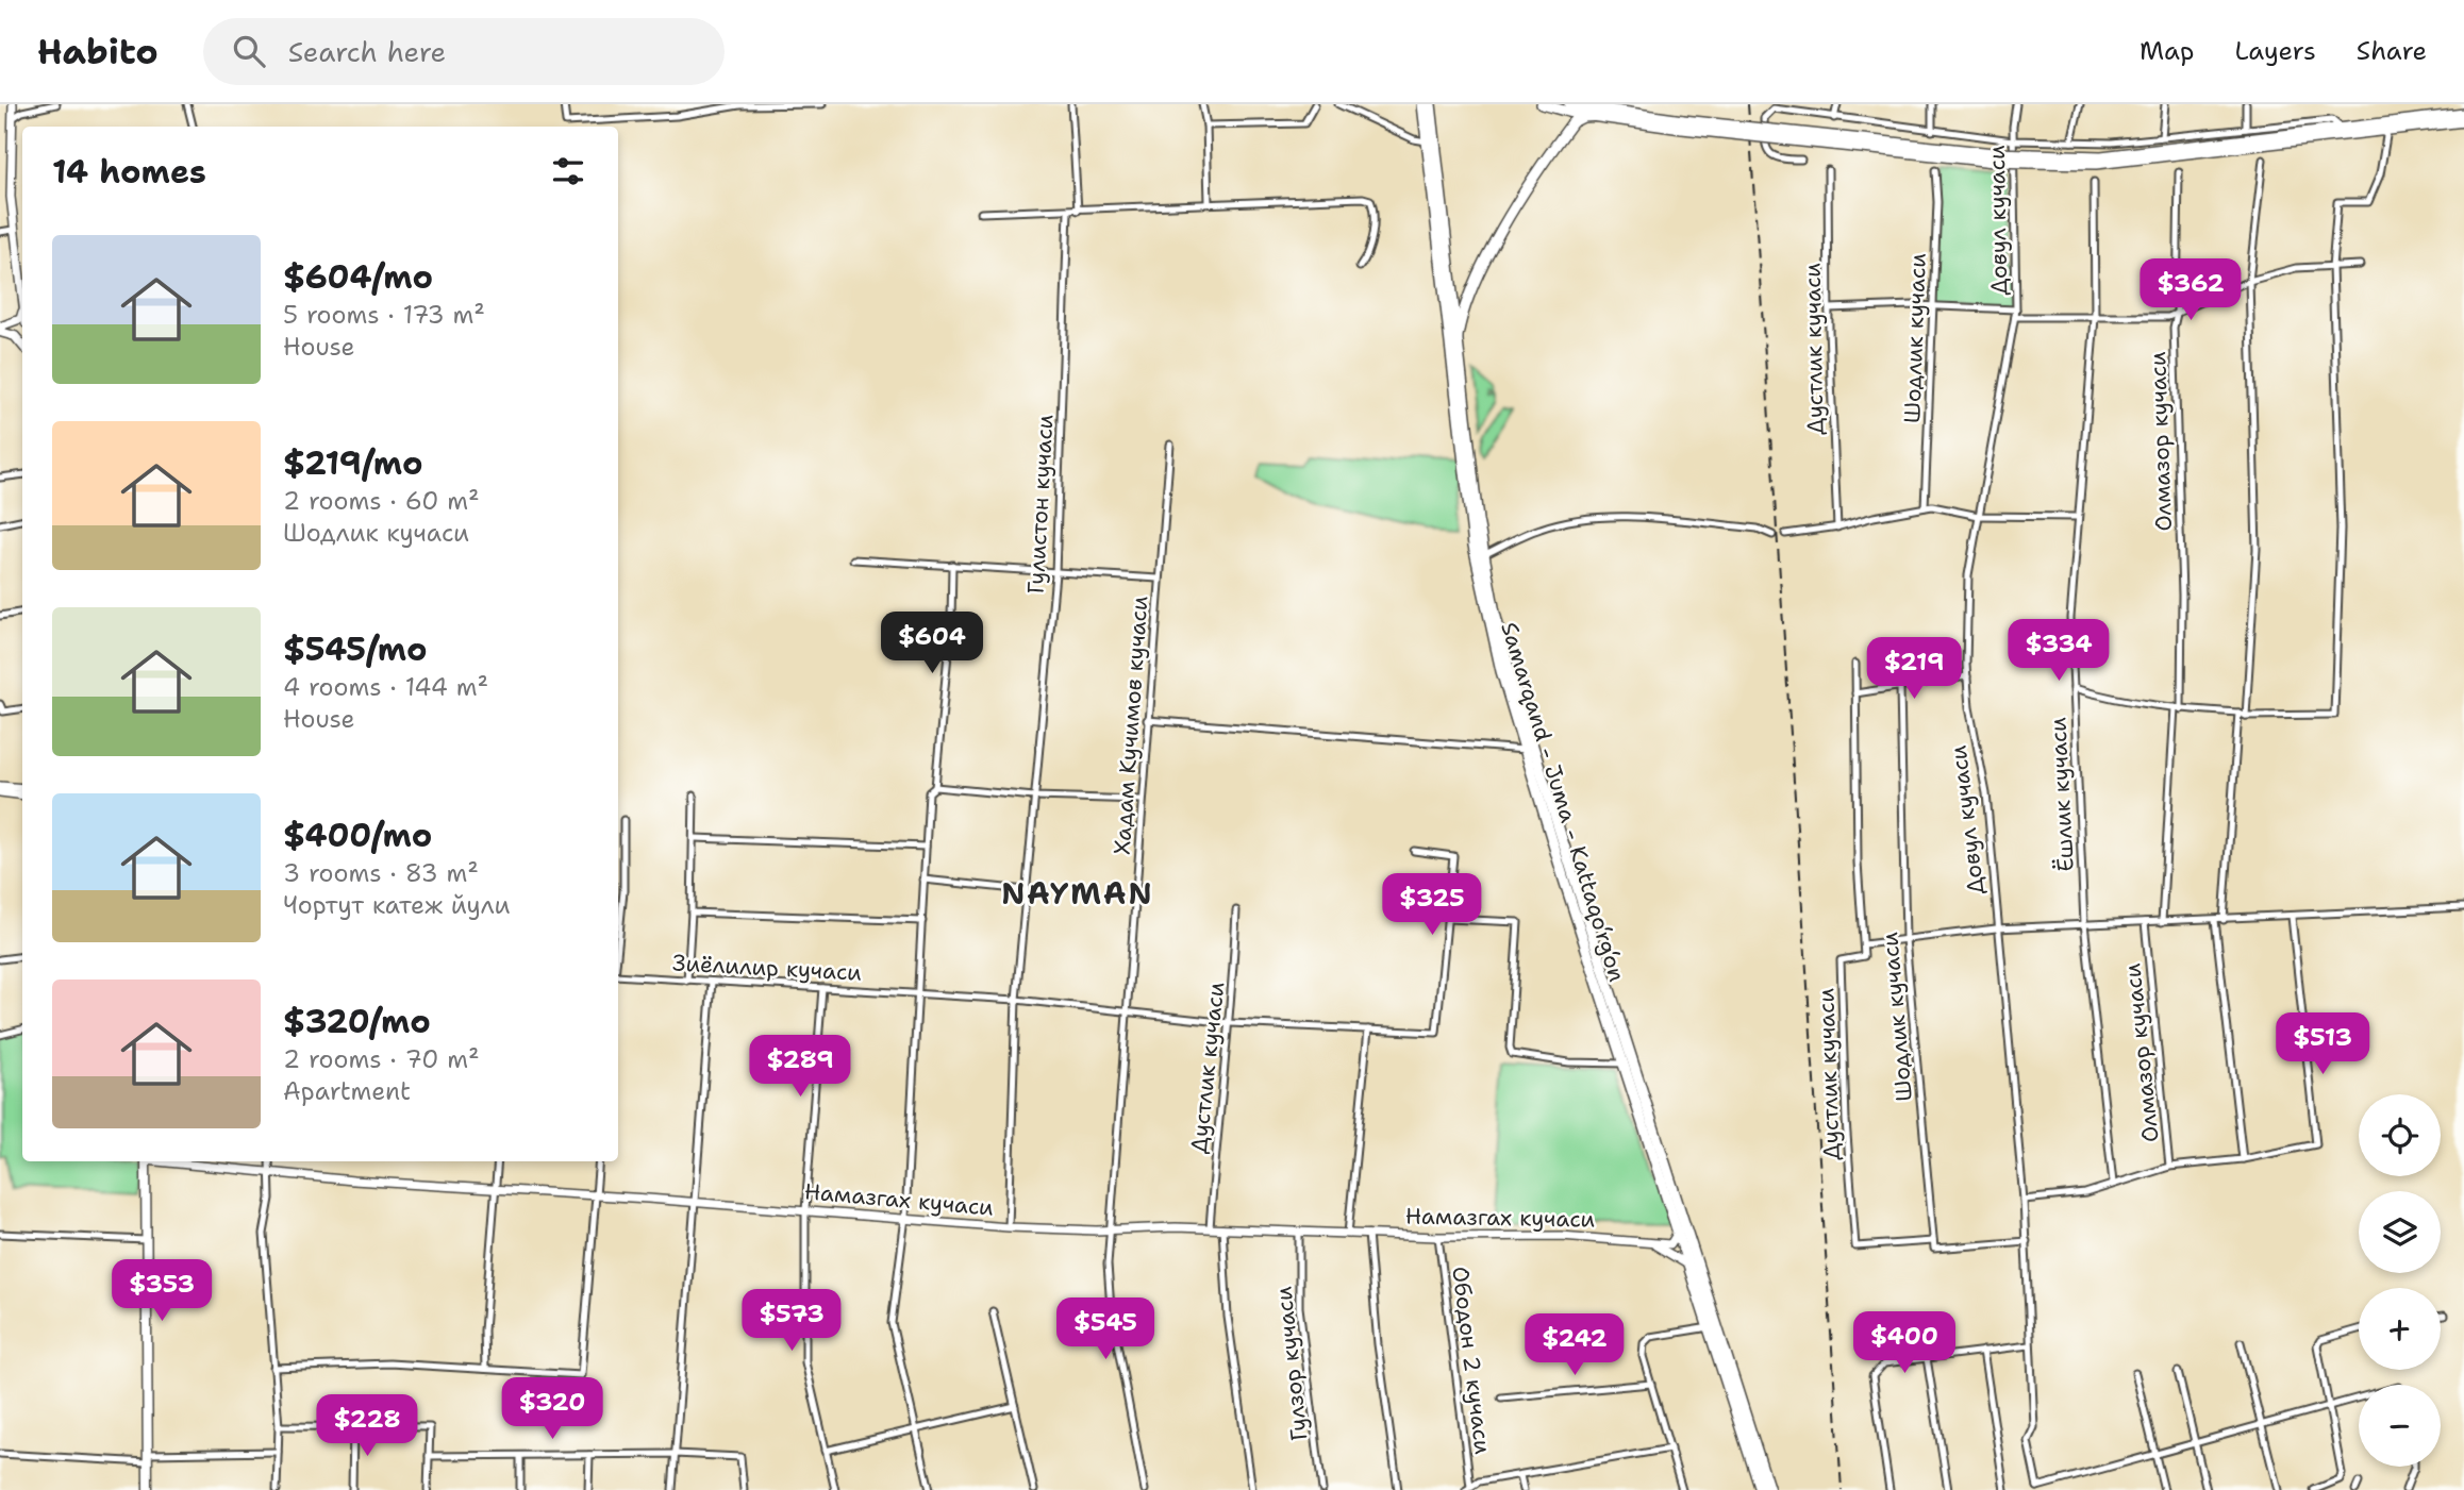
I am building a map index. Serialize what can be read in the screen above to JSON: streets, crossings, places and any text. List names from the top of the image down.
{
  "streets": {
    "main road": ["Samarqand - Juma - Kattaqo‘rg‘on"],
    "street": [
      "Довул кучаси",
      "Шодлик кучаси",
      "Дустлик кучаси",
      "Олмазор кучаси",
      "Гулистон кучаси",
      "Хадам Кучимов кучаси",
      "Ёшлик кучаси",
      "Зиёлилир кучаси",
      "Намазгах кучаси",
      "Ободон 2 кучаси",
      "Гулзор кучаси"
    ]
  },
  "crossings": [
    ["Довул кучаси", "Олмазор кучаси"],
    ["Шодлик кучаси", "Дустлик кучаси"],
    ["Дустлик кучаси", "Зиёлилир кучаси"],
    ["Дустлик кучаси", "Намазгах кучаси"],
    ["Олмазор кучаси", "Ёшлик кучаси"],
    ["Гулистон кучаси", "Зиёлилир кучаси"],
    ["Гулистон кучаси", "Намазгах кучаси"],
    ["Хадам Кучимов кучаси", "Зиёлилир кучаси"],
    ["Хадам Кучимов кучаси", "Намазгах кучаси"],
    ["Намазгах кучаси", "Ободон 2 кучаси"],
    ["Намазгах кучаси", "Гулзор кучаси"]
  ],
  "districts": ["NAYMAN"],
  "page": {
    "header": "Habito",
    "search": "Search here",
    "nav": ["Map", "Layers", "Share"],
    "heading": "14 homes",
    "list": [
      {
        "name": "$604/mo",
        "note": "5 rooms · 173 m² · House"
      },
      {
        "name": "$219/mo",
        "note": "2 rooms · 60 m² · Шодлик кучаси"
      },
      {
        "name": "$545/mo",
        "note": "4 rooms · 144 m² · House"
      },
      {
        "name": "$400/mo",
        "note": "3 rooms · 83 m² · Чортут катеж йули"
      },
      {
        "name": "$320/mo",
        "note": "2 rooms · 70 m² · Apartment"
      }
    ],
    "price": [
      "$362",
      "$604",
      "$334",
      "$219",
      "$325",
      "$513",
      "$289",
      "$353",
      "$573",
      "$545",
      "$400",
      "$242",
      "$320",
      "$228"
    ],
    "map_buttons": ["+", "−"]
  }
}
